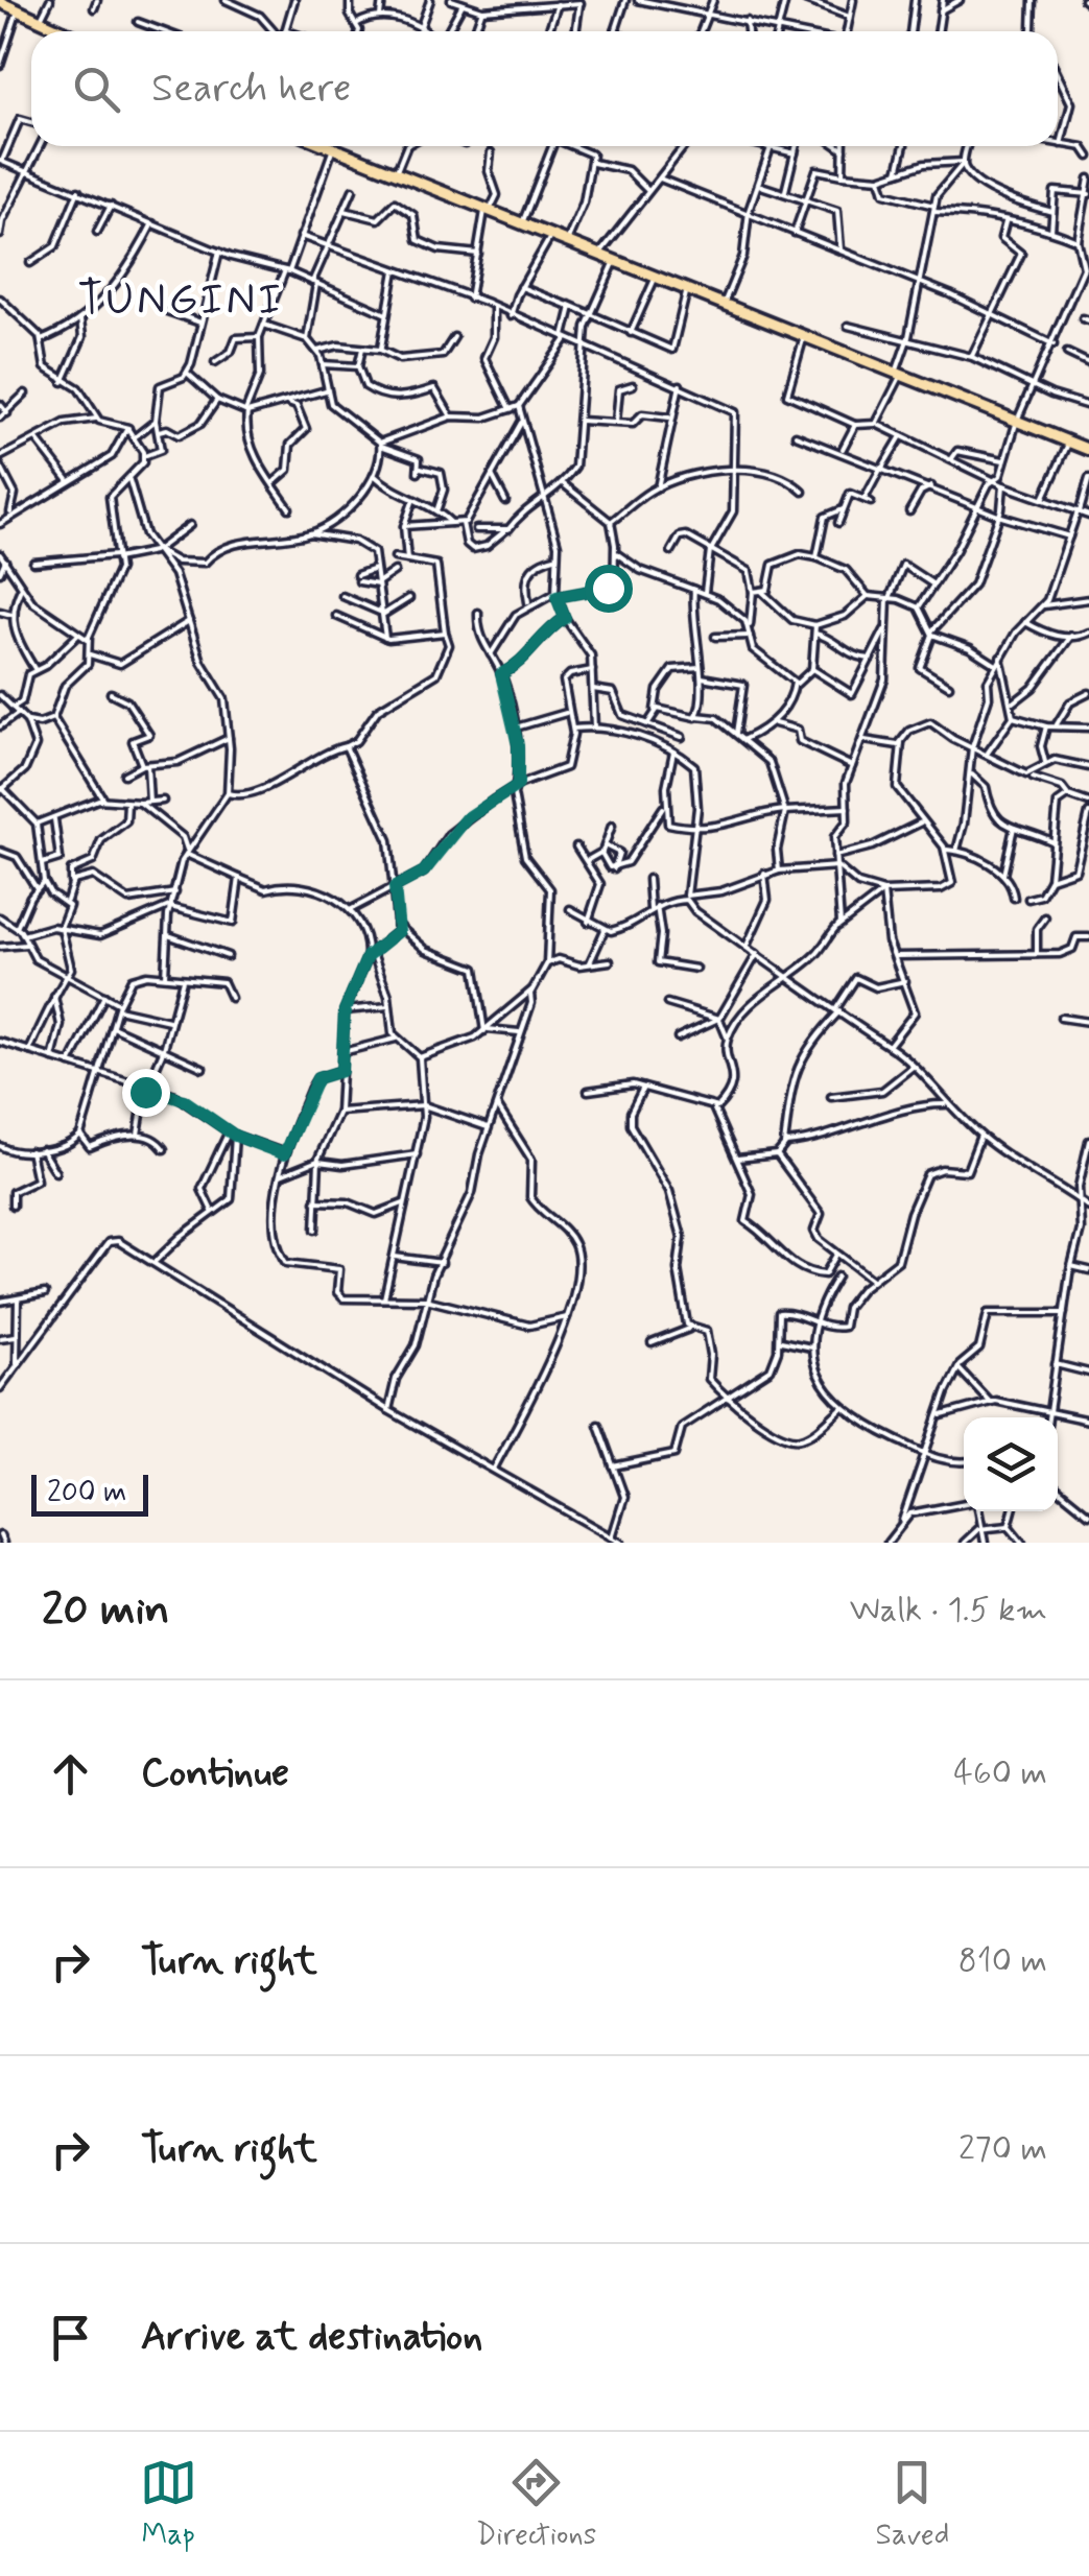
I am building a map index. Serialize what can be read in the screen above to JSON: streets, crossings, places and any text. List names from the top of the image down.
{
  "districts": ["TUNGINI"],
  "scale_bar": "200 m",
  "page": {
    "search": "Search here",
    "scale": "200 m",
    "heading": ["20 min", "Walk · 1.5 km"],
    "list": [
      ["Continue", "460 m"],
      ["Turn right", "810 m"],
      ["Turn right", "270 m"],
      "Arrive at destination"
    ],
    "nav": ["Map", "Directions", "Saved"]
  }
}
